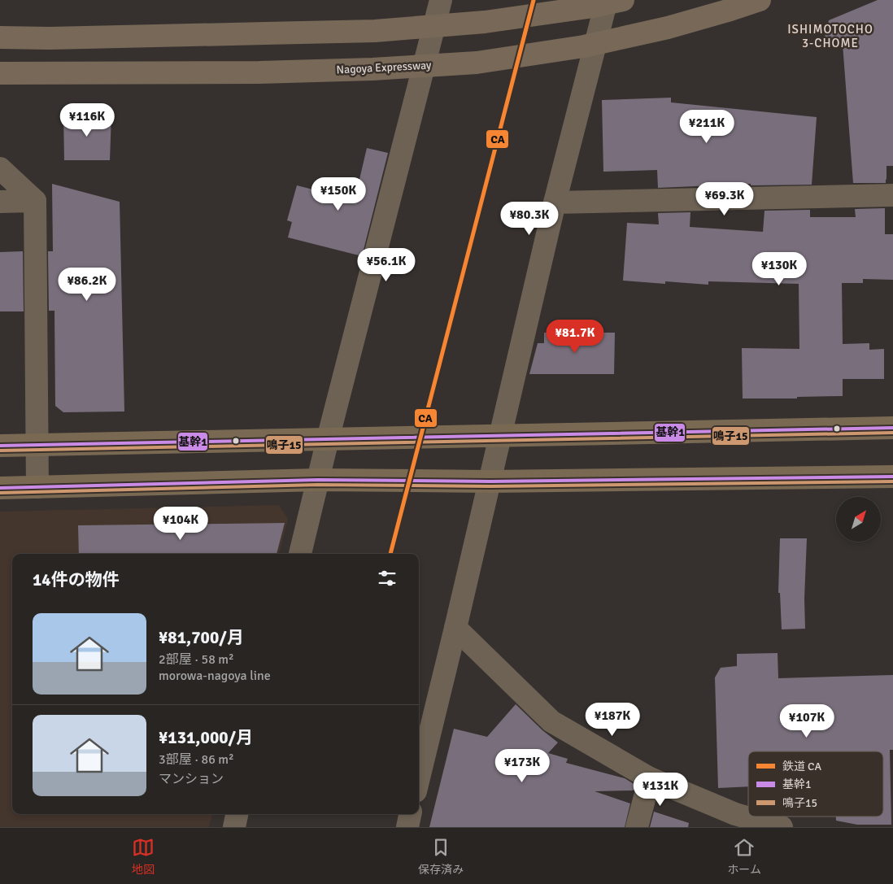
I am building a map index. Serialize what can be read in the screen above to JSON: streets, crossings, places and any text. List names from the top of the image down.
{
  "streets": {
    "highway": ["Nagoya Expressway"]
  },
  "districts": ["ISHIMOTOCHO 3-CHOME"],
  "lines": ["rail line CA", "transit line 基幹1", "transit line 鳴子15"],
  "legend": ["鉄道 CA", "基幹1", "鳴子15"],
  "north": "top right",
  "page": {
    "price": [
      "¥116K",
      "¥211K",
      "¥150K",
      "¥69.3K",
      "¥80.3K",
      "¥56.1K",
      "¥130K",
      "¥86.2K",
      "¥81.7K",
      "¥104K",
      "¥187K",
      "¥107K",
      "¥173K",
      "¥131K"
    ],
    "heading": "14件の物件",
    "list": [
      {
        "name": "¥81,700/月",
        "note": "2部屋 · 58 m² · morowa-nagoya line"
      },
      {
        "name": "¥131,000/月",
        "note": "3部屋 · 86 m² · マンション"
      }
    ],
    "tabs": ["地図", "保存済み", "ホーム"]
  }
}
